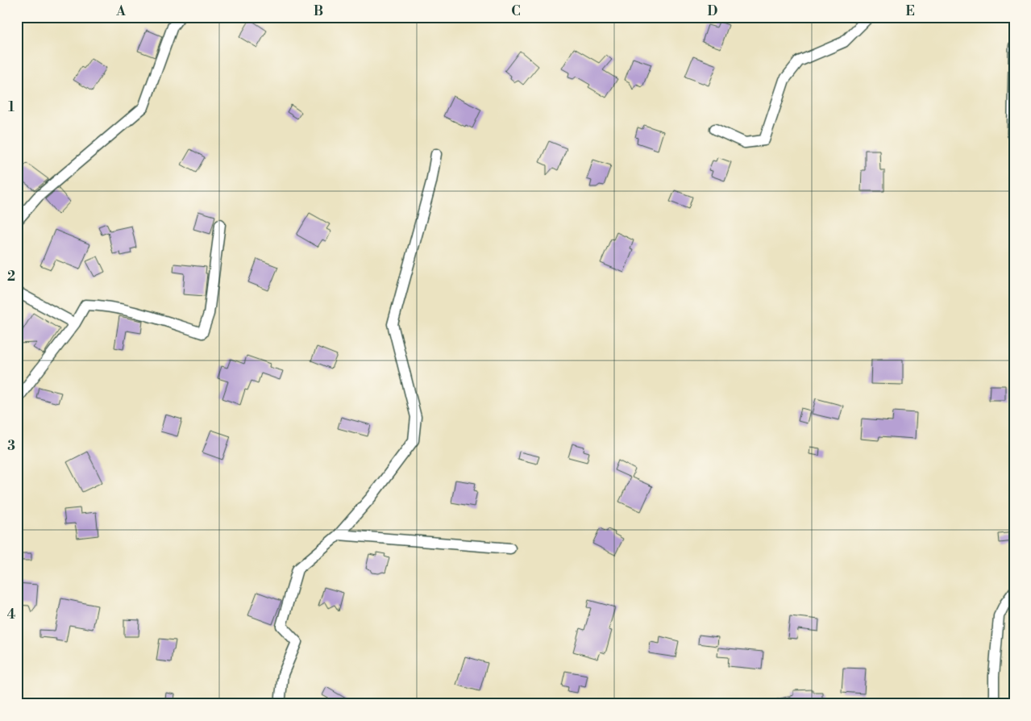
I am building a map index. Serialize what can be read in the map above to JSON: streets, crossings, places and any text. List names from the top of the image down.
{
  "grid": {
    "columns": [
      "A",
      "B",
      "C",
      "D",
      "E"
    ],
    "rows": [
      "1",
      "2",
      "3",
      "4"
    ]
  }
}
